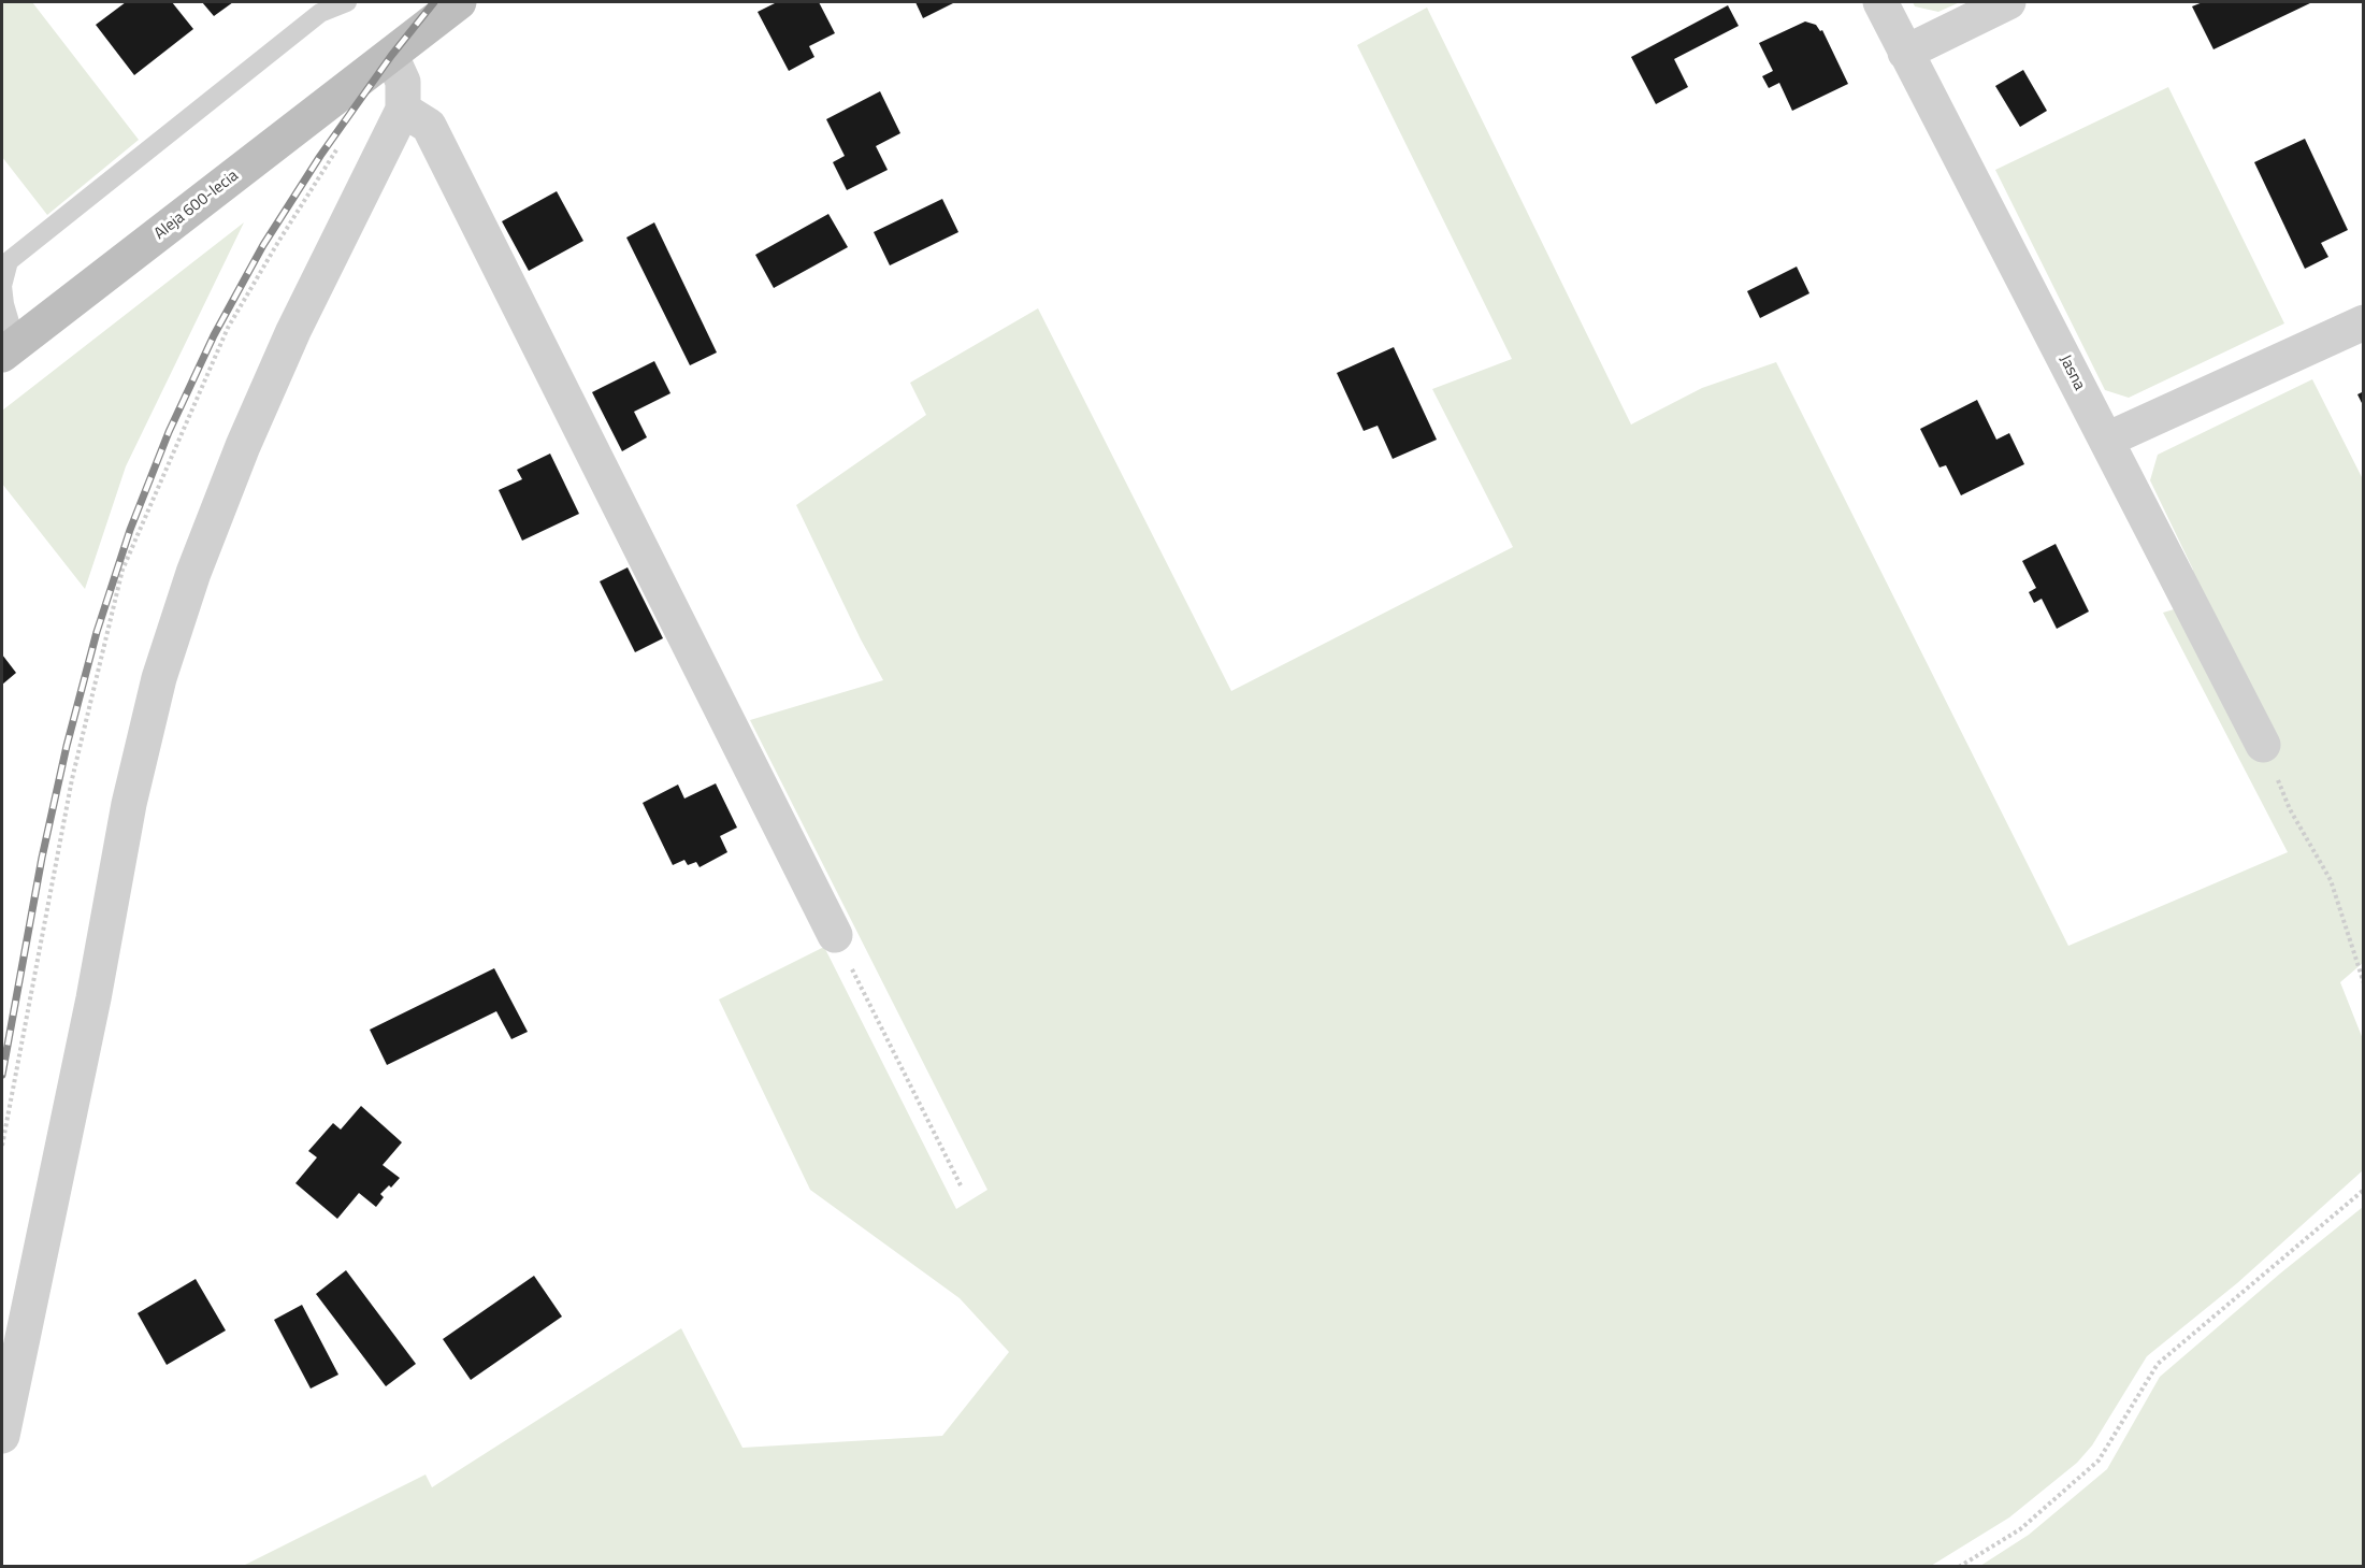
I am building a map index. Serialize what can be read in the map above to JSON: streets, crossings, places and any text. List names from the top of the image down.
{
  "streets": {
    "main road": ["Aleja 600-lecia"],
    "street": ["Jasna"]
  }
}
